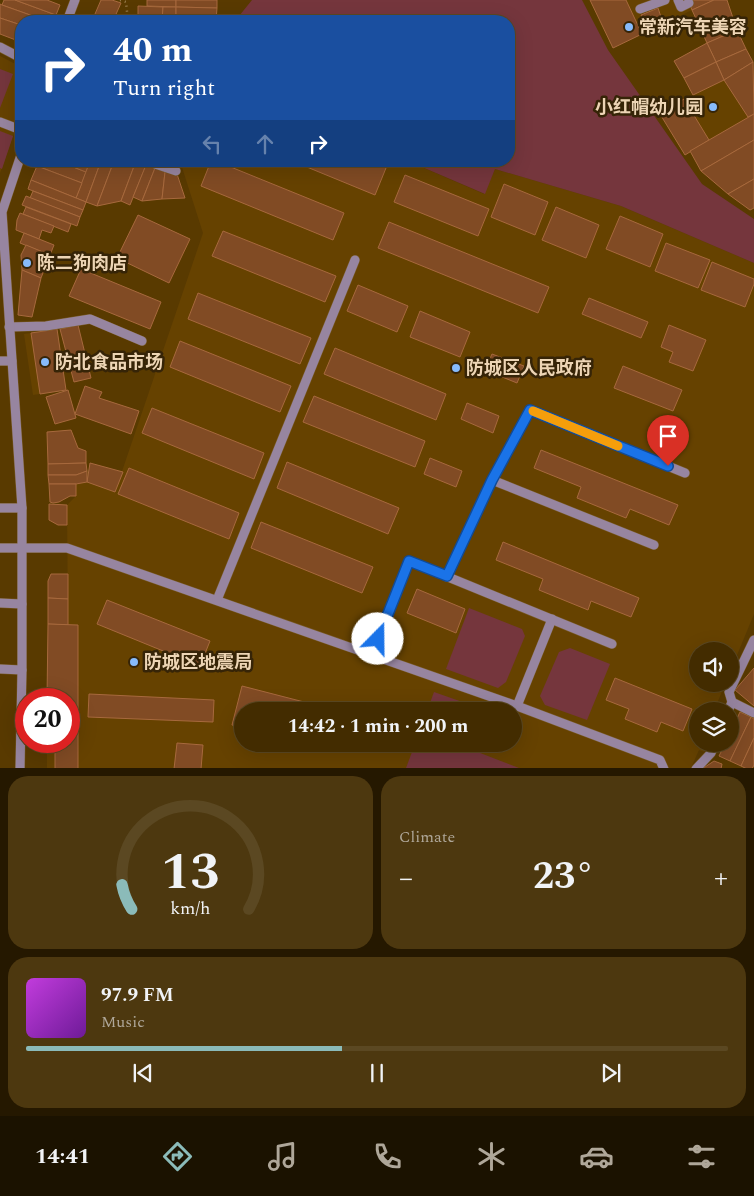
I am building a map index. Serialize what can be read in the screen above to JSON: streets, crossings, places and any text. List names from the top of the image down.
{
  "places": [
    "常新汽车美容",
    "小红帽幼儿园",
    "陈二狗肉店",
    "防北食品市场",
    "防城区人民政府",
    "防城区地震局"
  ],
  "page": {
    "turn": ["40 m", "Turn right"],
    "limit": "20",
    "trip": "14:42 · 1 min · 200 m",
    "tile": "Climate",
    "heat": ["−", "23°", "+"],
    "song": ["97.9 FM", "Music"],
    "tabs": "14:41",
    "gauge": ["13", "km/h"]
  }
}
